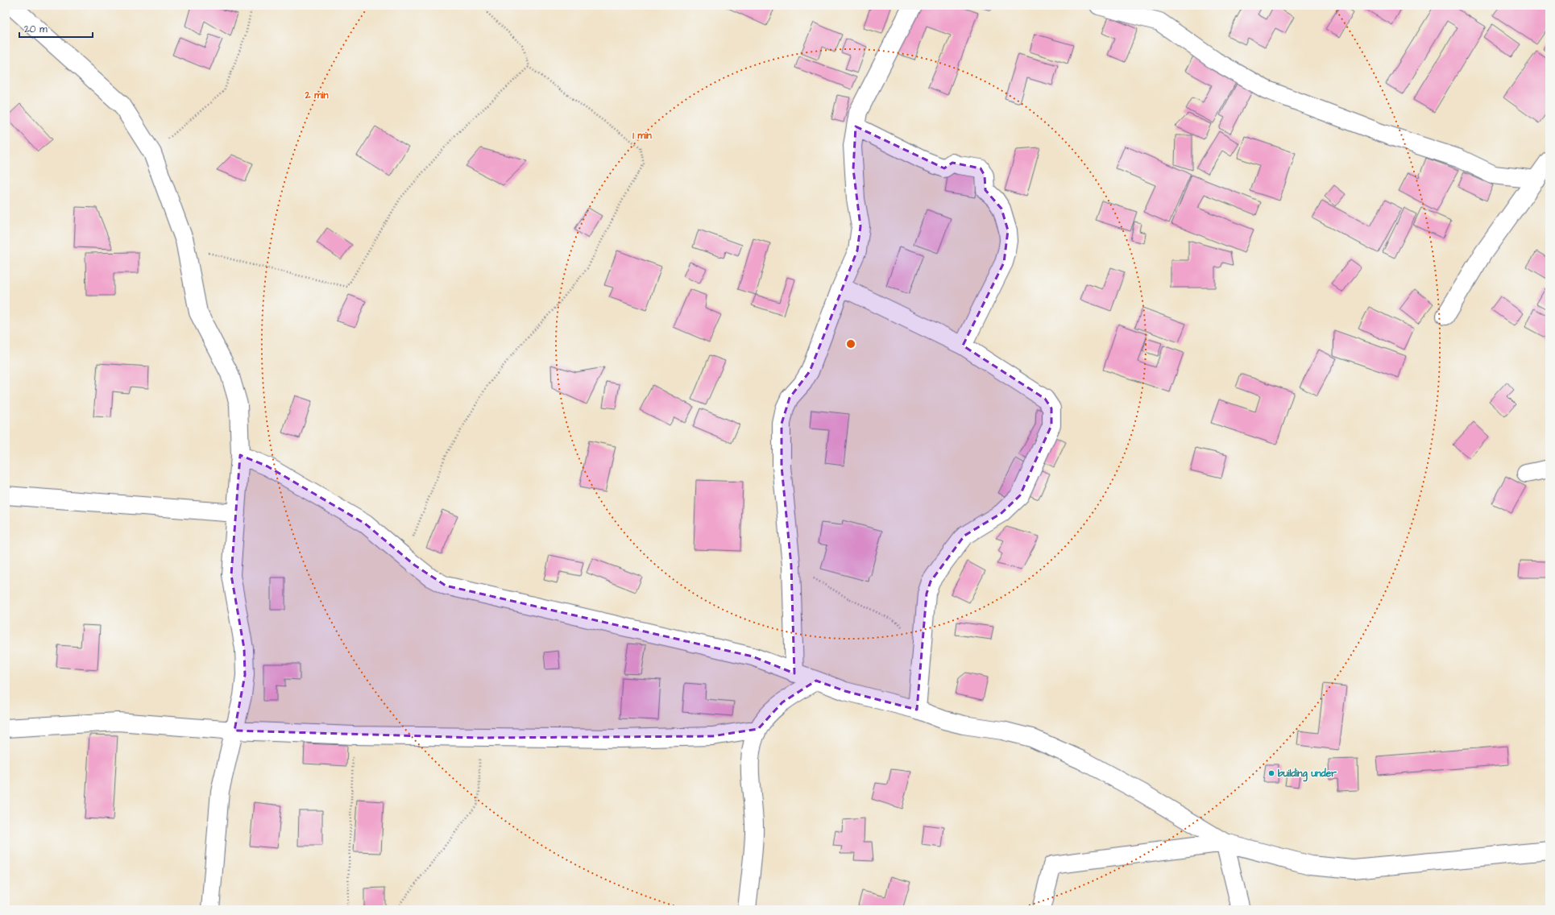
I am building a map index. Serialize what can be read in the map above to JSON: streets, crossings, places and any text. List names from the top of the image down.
{
  "places": ["building under"],
  "scale_bar": "20 m",
  "rings": ["2 min", "1 min"]
}
